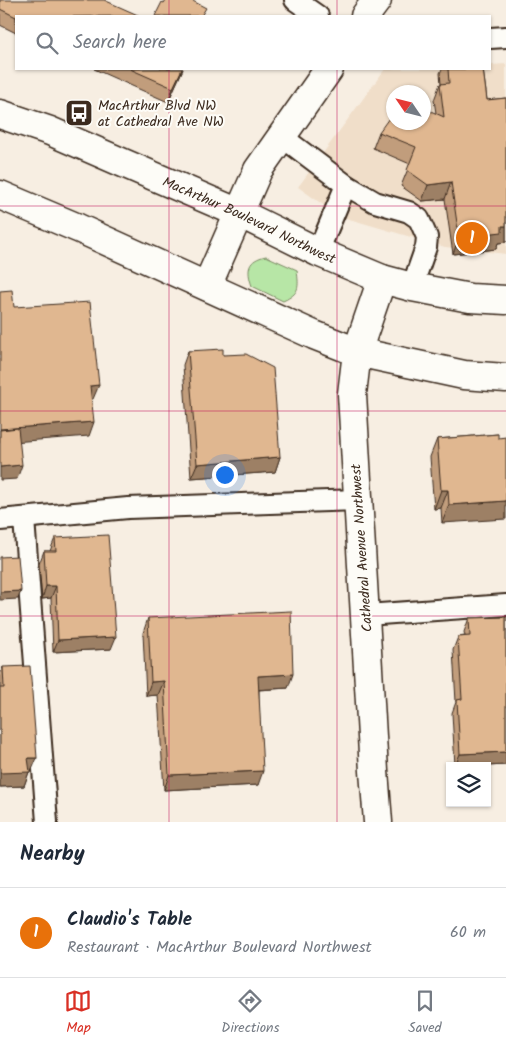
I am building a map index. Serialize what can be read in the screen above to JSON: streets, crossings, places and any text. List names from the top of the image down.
{
  "streets": {
    "main road": ["MacArthur Boulevard Northwest", "Cathedral Avenue Northwest"]
  },
  "crossings": [
    ["MacArthur Boulevard Northwest", "Cathedral Avenue Northwest"]
  ],
  "places": {
    "bus stop": ["MacArthur Blvd NW at Cathedral Ave NW"]
  },
  "north": "top left",
  "page": {
    "search": "Search here",
    "pins": "1",
    "heading": "Nearby",
    "list": [
      {
        "mark": "1",
        "name": "Claudio's Table",
        "note": "Restaurant · MacArthur Boulevard Northwest",
        "value": "60 m"
      }
    ],
    "nav": ["Map", "Directions", "Saved"]
  }
}
